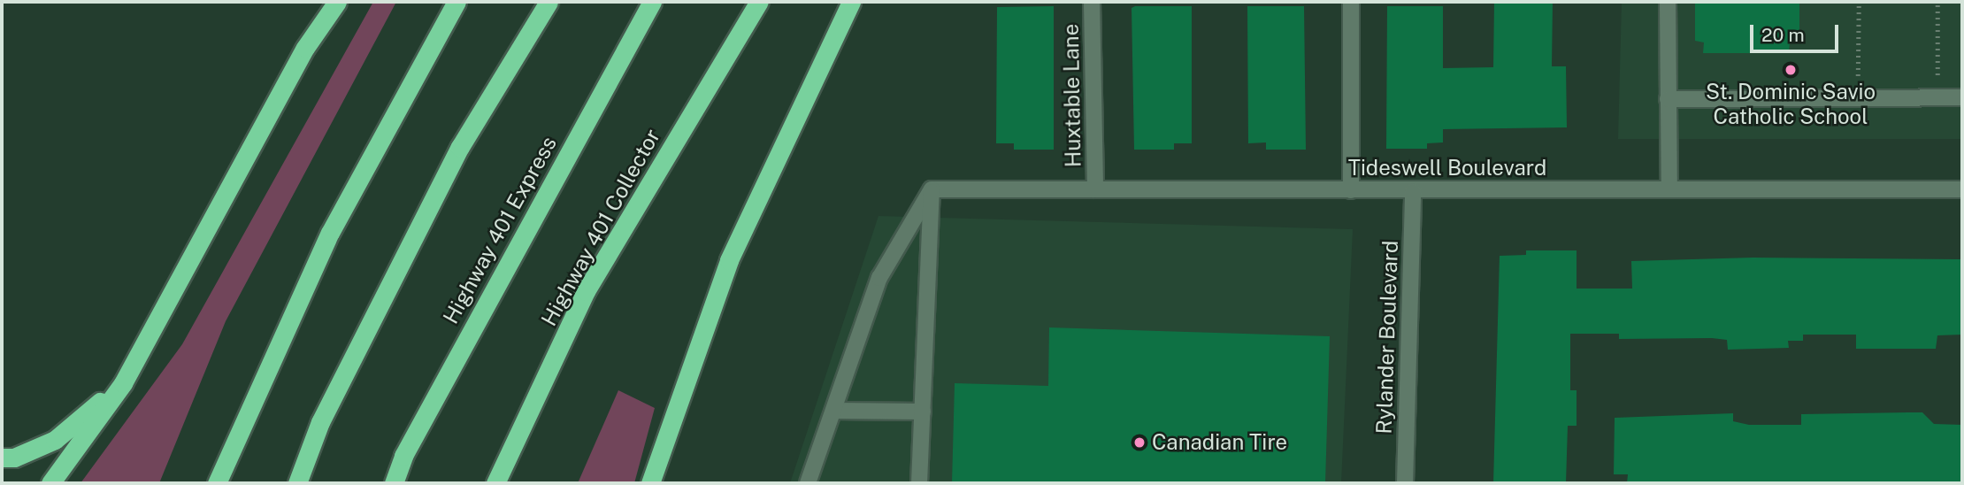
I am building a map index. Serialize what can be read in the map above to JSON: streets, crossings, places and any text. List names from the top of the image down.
{
  "streets": {
    "highway": ["Highway 401 Collector", "Highway 401 Express"],
    "street": ["Huxtable Lane", "Tideswell Boulevard", "Rylander Boulevard"]
  },
  "crossings": [
    ["Huxtable Lane", "Tideswell Boulevard"],
    ["Tideswell Boulevard", "Rylander Boulevard"]
  ],
  "places": ["St. Dominic Savio Catholic School", "Canadian Tire"],
  "scale_bar": "20 m"
}
